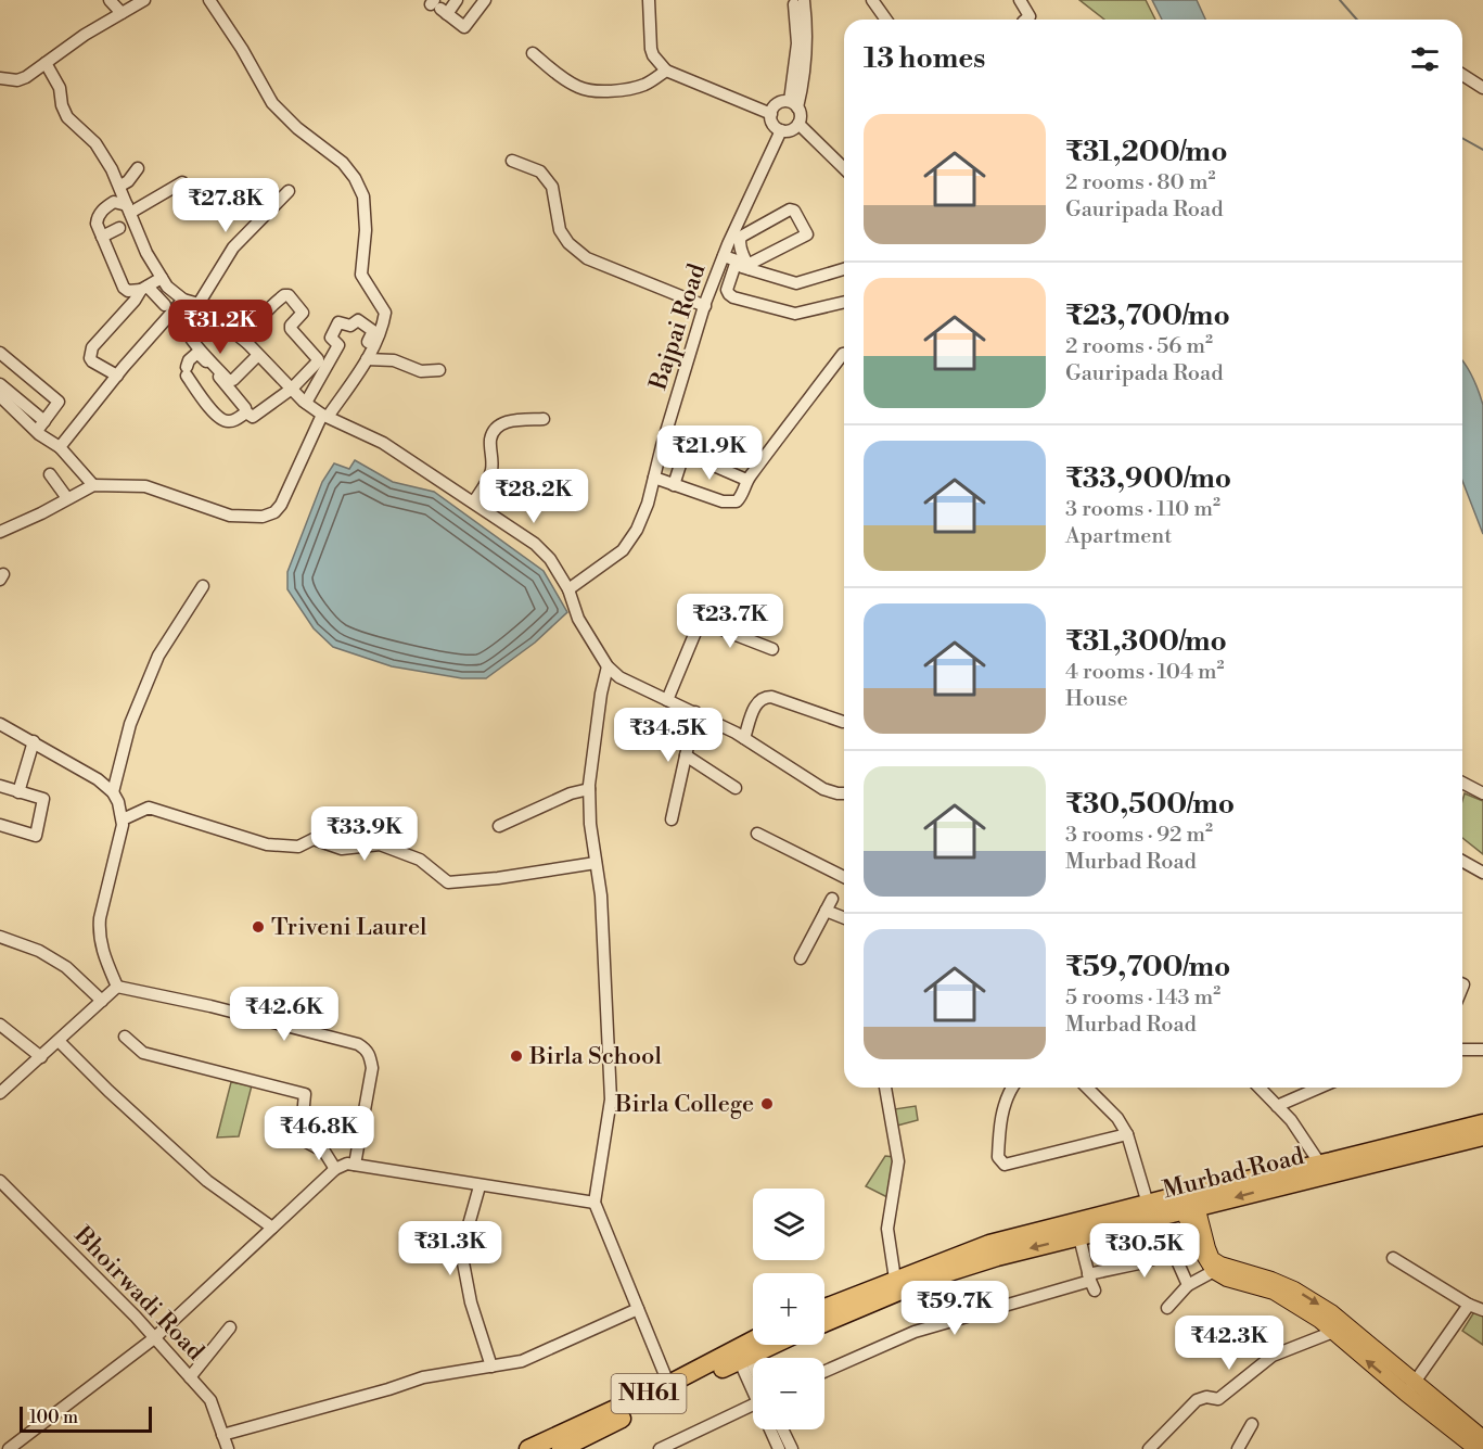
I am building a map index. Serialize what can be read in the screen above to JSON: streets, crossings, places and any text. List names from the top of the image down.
{
  "streets": {
    "highway": ["Murbad Road", "NH61"],
    "street": ["Bajpai Road", "Bhoirwadi Road"]
  },
  "places": ["Triveni Laurel", "Birla School", "Birla College"],
  "scale_bar": "100 m",
  "page": {
    "heading": "13 homes",
    "list": [
      {
        "name": "₹31,200/mo",
        "note": "2 rooms · 80 m² · Gauripada Road"
      },
      {
        "name": "₹23,700/mo",
        "note": "2 rooms · 56 m² · Gauripada Road"
      },
      {
        "name": "₹33,900/mo",
        "note": "3 rooms · 110 m² · Apartment"
      },
      {
        "name": "₹31,300/mo",
        "note": "4 rooms · 104 m² · House"
      },
      {
        "name": "₹30,500/mo",
        "note": "3 rooms · 92 m² · Murbad Road"
      },
      {
        "name": "₹59,700/mo",
        "note": "5 rooms · 143 m² · Murbad Road"
      }
    ],
    "price": [
      "₹27.8K",
      "₹31.2K",
      "₹21.9K",
      "₹28.2K",
      "₹23.7K",
      "₹34.5K",
      "₹33.9K",
      "₹42.6K",
      "₹46.8K",
      "₹31.3K",
      "₹30.5K",
      "₹59.7K",
      "₹42.3K"
    ],
    "map_buttons": ["+", "−"],
    "scale": "100 m"
  }
}
